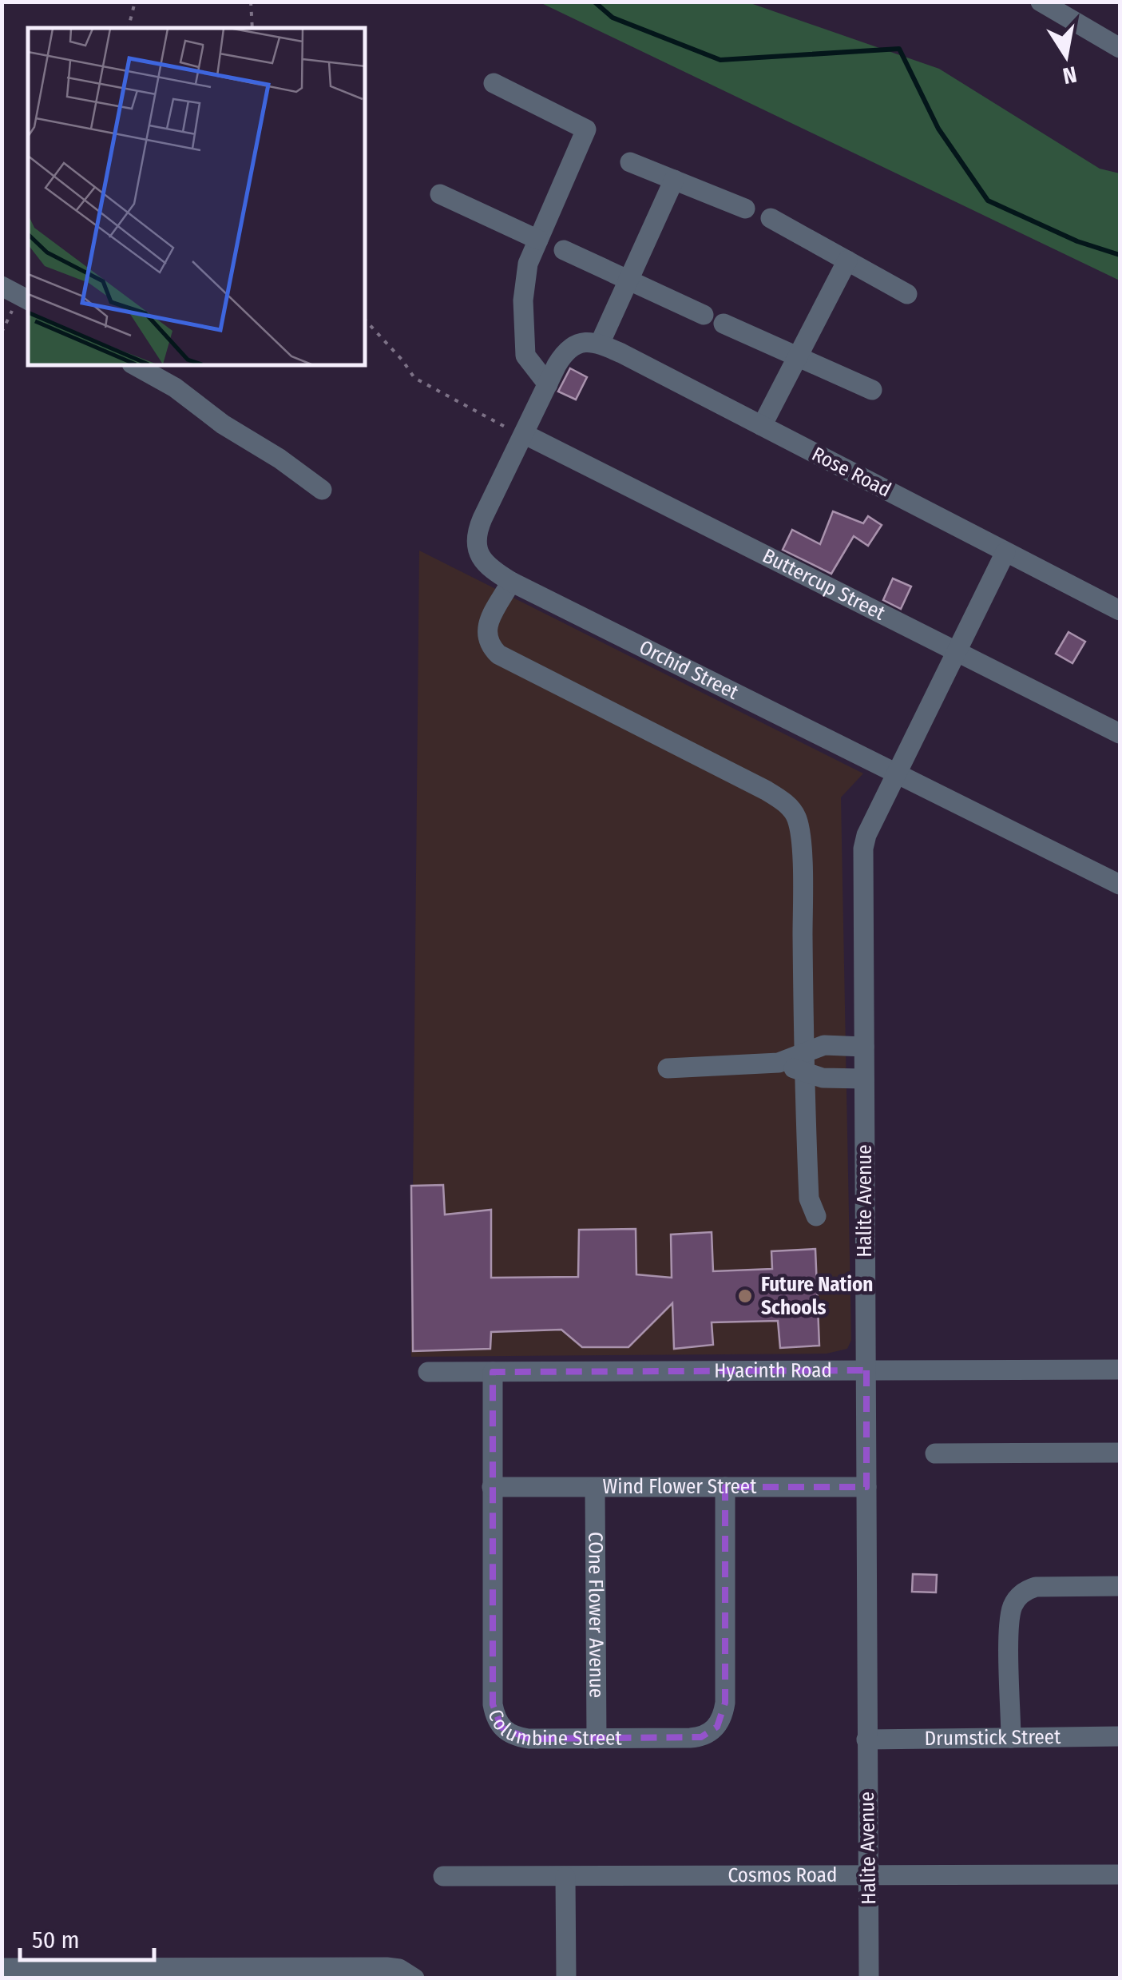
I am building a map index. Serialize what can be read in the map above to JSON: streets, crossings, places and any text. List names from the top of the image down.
{
  "streets": {
    "street": [
      "Rose Road",
      "Buttercup Street",
      "Orchid Street",
      "Halite Avenue",
      "Hyacinth Road",
      "Wind Flower Street",
      "COne Flower Avenue",
      "Columbine Street",
      "Drumstick Street",
      "Cosmos Road"
    ]
  },
  "crossings": [
    ["Rose Road", "Orchid Street"],
    ["Rose Road", "Halite Avenue"],
    ["Buttercup Street", "Orchid Street"],
    ["Buttercup Street", "Halite Avenue"],
    ["Orchid Street", "Halite Avenue"],
    ["Halite Avenue", "Hyacinth Road"],
    ["Halite Avenue", "Wind Flower Street"],
    ["Halite Avenue", "Drumstick Street"],
    ["Halite Avenue", "Cosmos Road"],
    ["Hyacinth Road", "Columbine Street"],
    ["Wind Flower Street", "COne Flower Avenue"],
    ["Wind Flower Street", "Columbine Street"],
    ["COne Flower Avenue", "Columbine Street"]
  ],
  "places": ["Future Nation Schools"],
  "scale_bar": "50 m",
  "north": "bottom"
}
